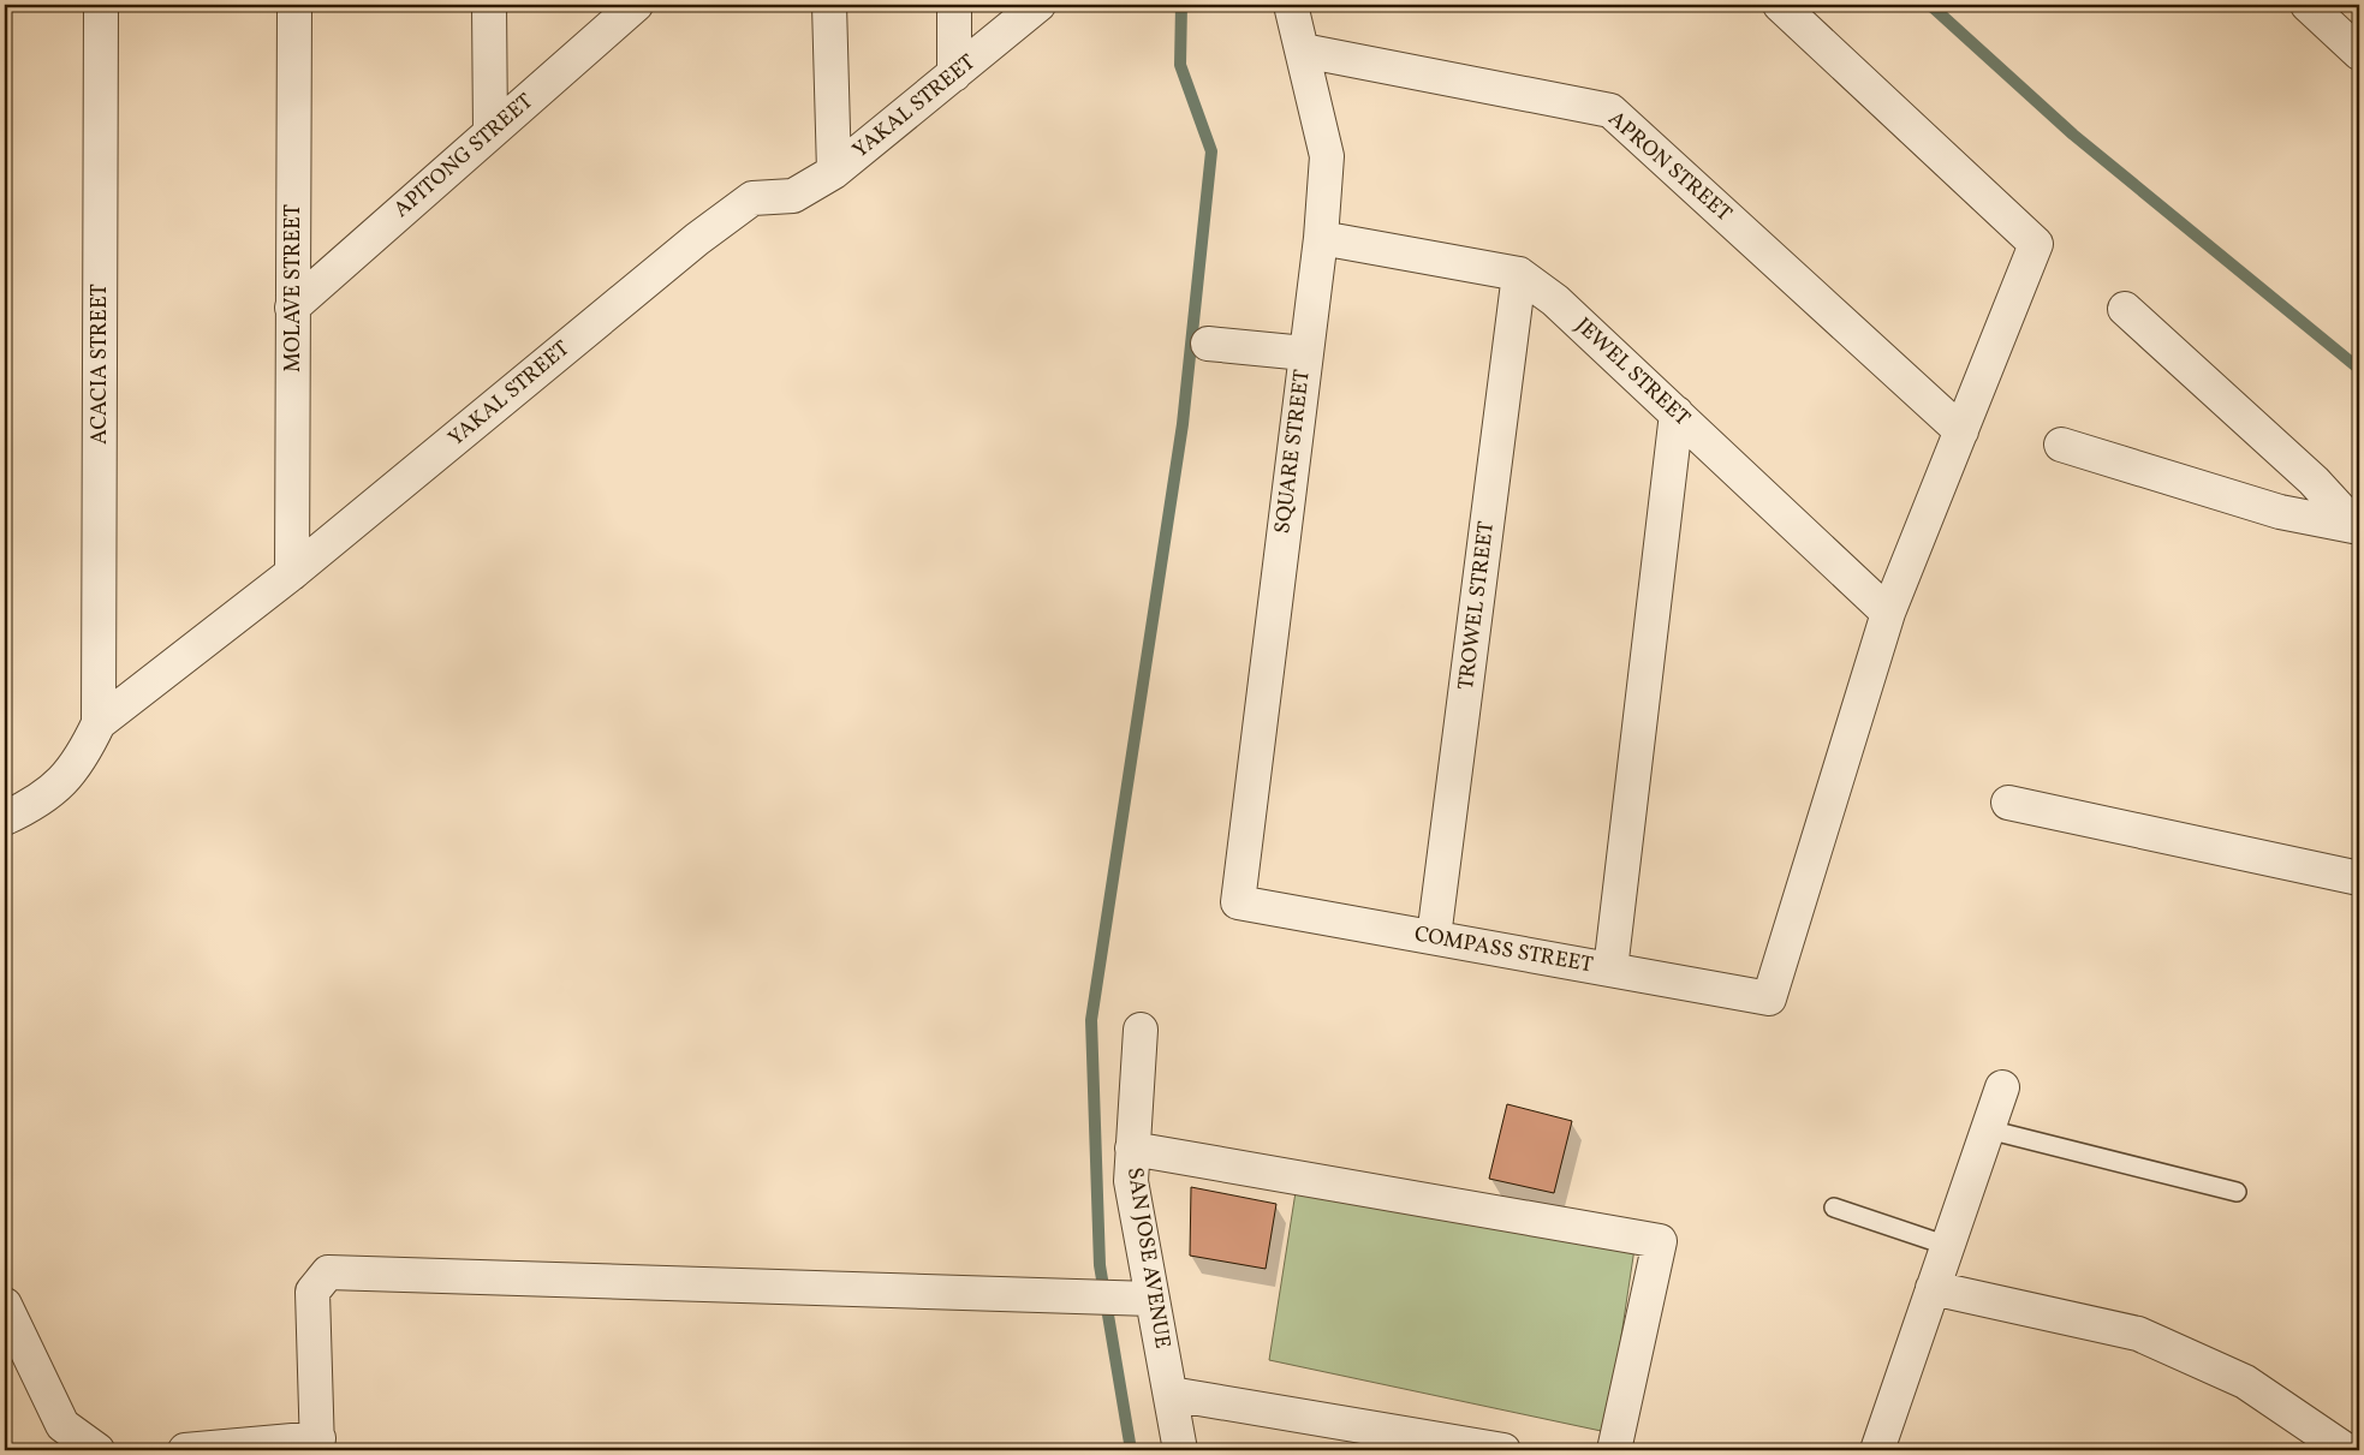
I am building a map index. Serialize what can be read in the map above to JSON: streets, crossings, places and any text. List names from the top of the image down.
{
  "streets": {
    "street": [
      "YAKAL STREET",
      "APITONG STREET",
      "APRON STREET",
      "MOLAVE STREET",
      "ACACIA STREET",
      "JEWEL STREET",
      "SQUARE STREET",
      "TROWEL STREET",
      "COMPASS STREET",
      "SAN JOSE AVENUE"
    ]
  },
  "crossings": [
    ["YAKAL STREET", "MOLAVE STREET"],
    ["YAKAL STREET", "ACACIA STREET"],
    ["APITONG STREET", "MOLAVE STREET"],
    ["APRON STREET", "SQUARE STREET"],
    ["JEWEL STREET", "SQUARE STREET"],
    ["JEWEL STREET", "TROWEL STREET"],
    ["JEWEL STREET", "COMPASS STREET"],
    ["SQUARE STREET", "COMPASS STREET"],
    ["TROWEL STREET", "COMPASS STREET"]
  ]
}
